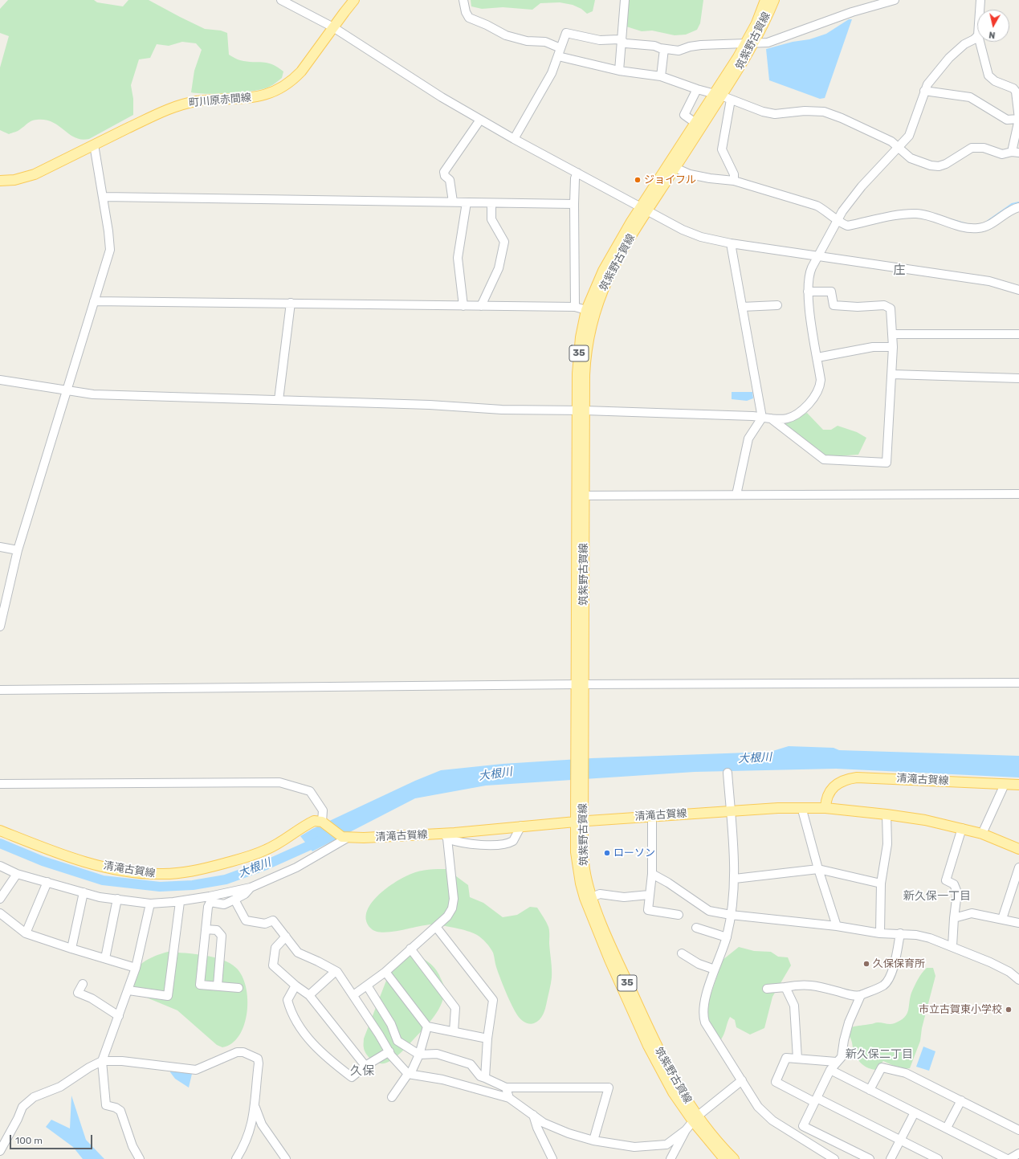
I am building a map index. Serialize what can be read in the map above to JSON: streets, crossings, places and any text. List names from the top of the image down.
{
  "streets": {
    "main road": [
      "筑紫野古賀線",
      "町川原赤間線",
      "35",
      "清滝古賀線"
    ]
  },
  "crossings": [
    ["筑紫野古賀線", "清滝古賀線"]
  ],
  "districts": [
    "庄",
    "新久保一丁目",
    "新久保二丁目",
    "久保"
  ],
  "water": ["大根川"],
  "places": [
    "ジョイフル",
    "ローソン",
    "久保保育所",
    "市立古賀東小学校"
  ],
  "scale_bar": "100 m",
  "north": "bottom"
}
